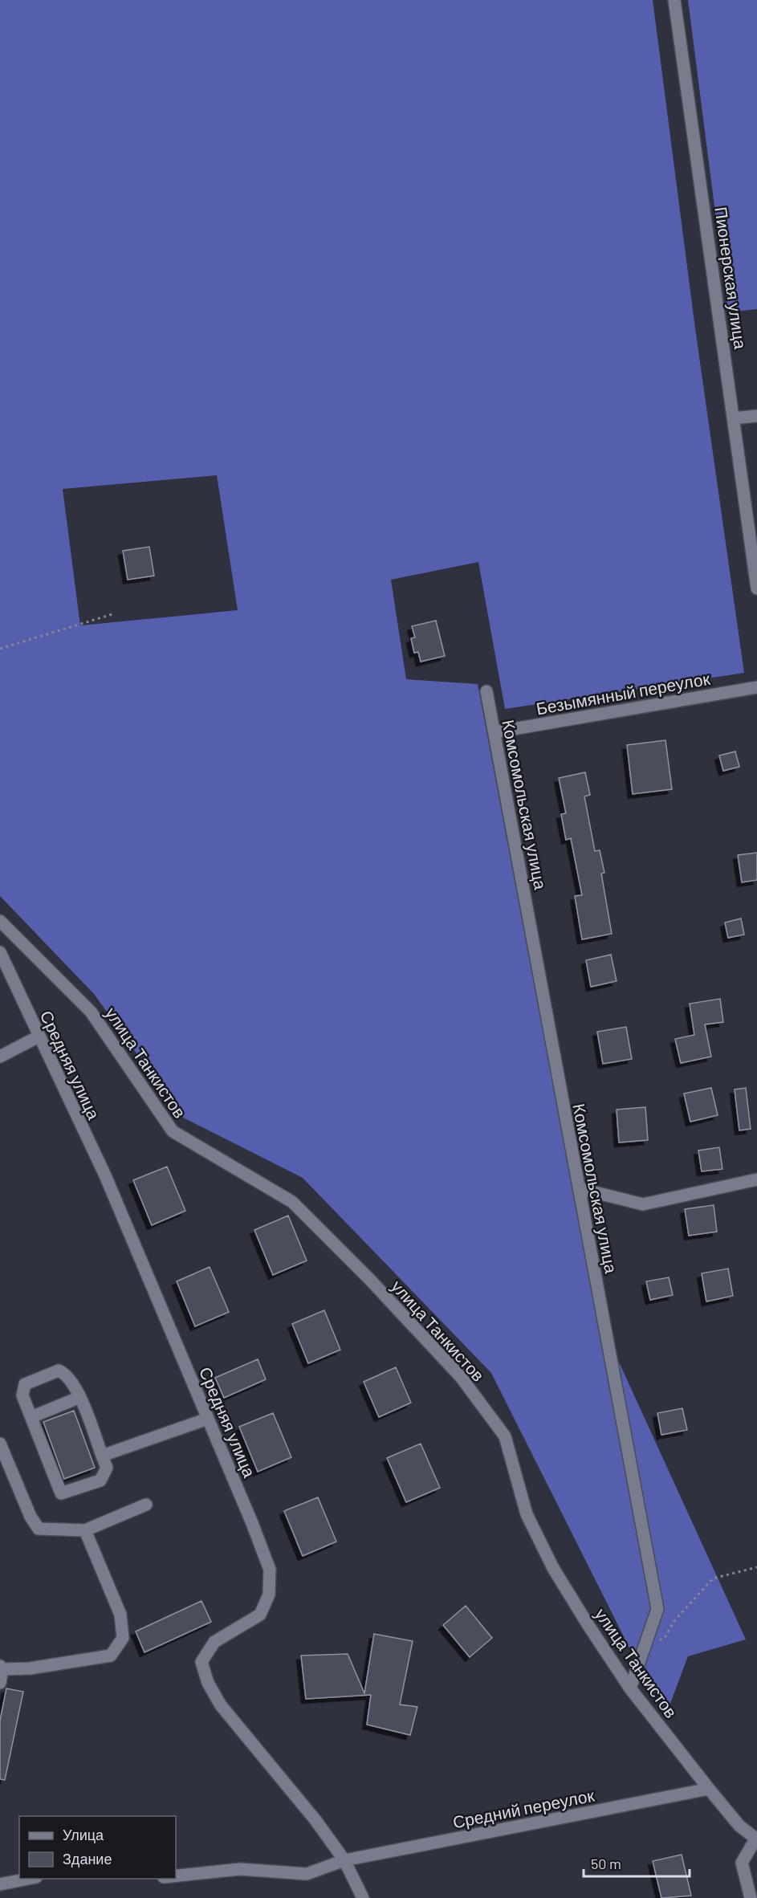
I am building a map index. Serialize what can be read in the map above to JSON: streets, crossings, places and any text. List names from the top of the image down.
{
  "streets": {
    "street": [
      "Пионерская улица",
      "Безымянный переулок",
      "Комсомольская улица",
      "улица Танкистов",
      "Средняя улица",
      "Средний переулок"
    ]
  },
  "crossings": [
    ["Безымянный переулок", "Комсомольская улица"],
    ["Комсомольская улица", "улица Танкистов"],
    ["улица Танкистов", "Средний переулок"],
    ["Средняя улица", "Средний переулок"]
  ],
  "legend": ["Улица", "Здание"],
  "scale_bar": "50 m"
}
